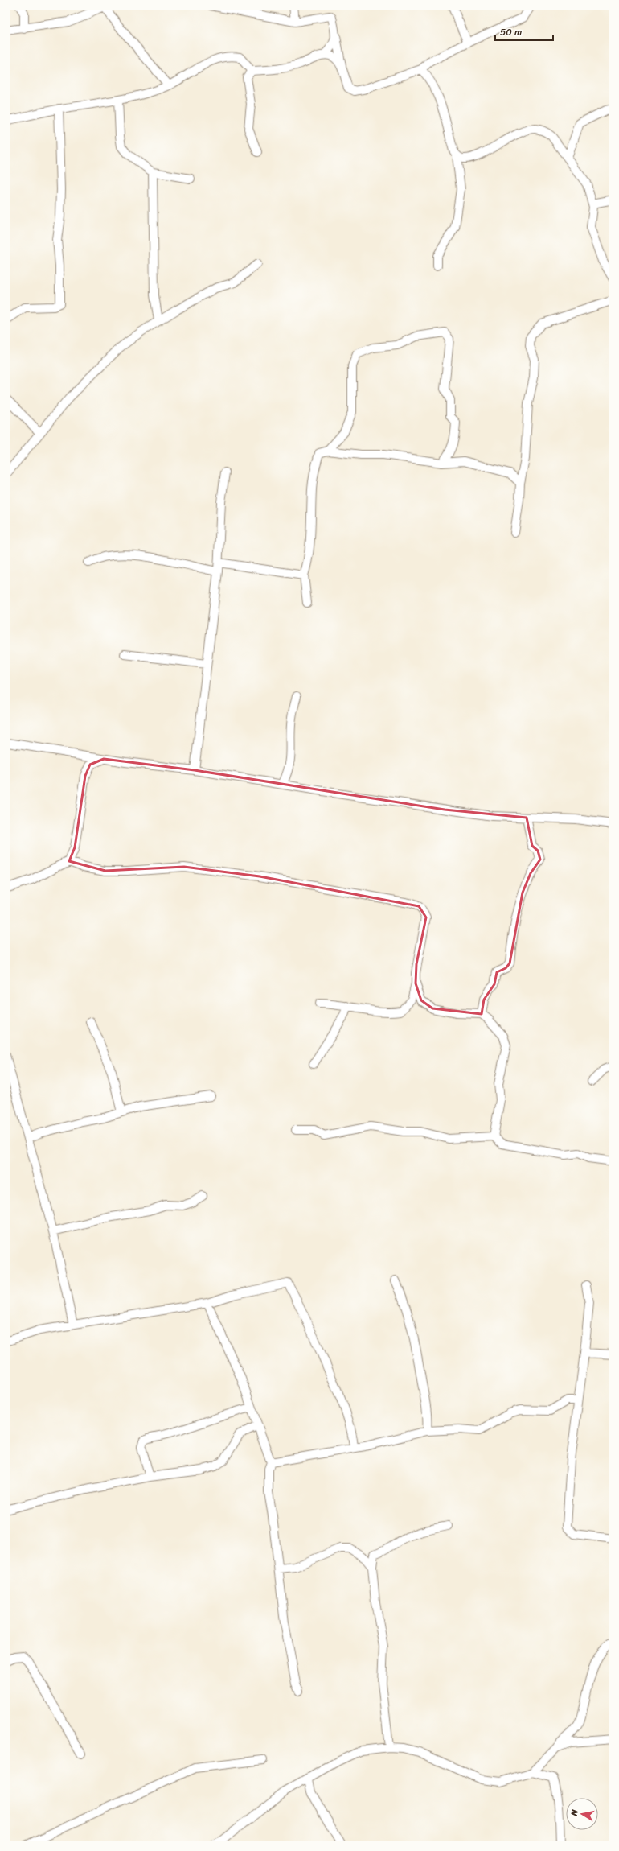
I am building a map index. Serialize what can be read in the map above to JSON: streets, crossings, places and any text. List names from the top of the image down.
{
  "scale_bar": "50 m",
  "north": "left"
}
